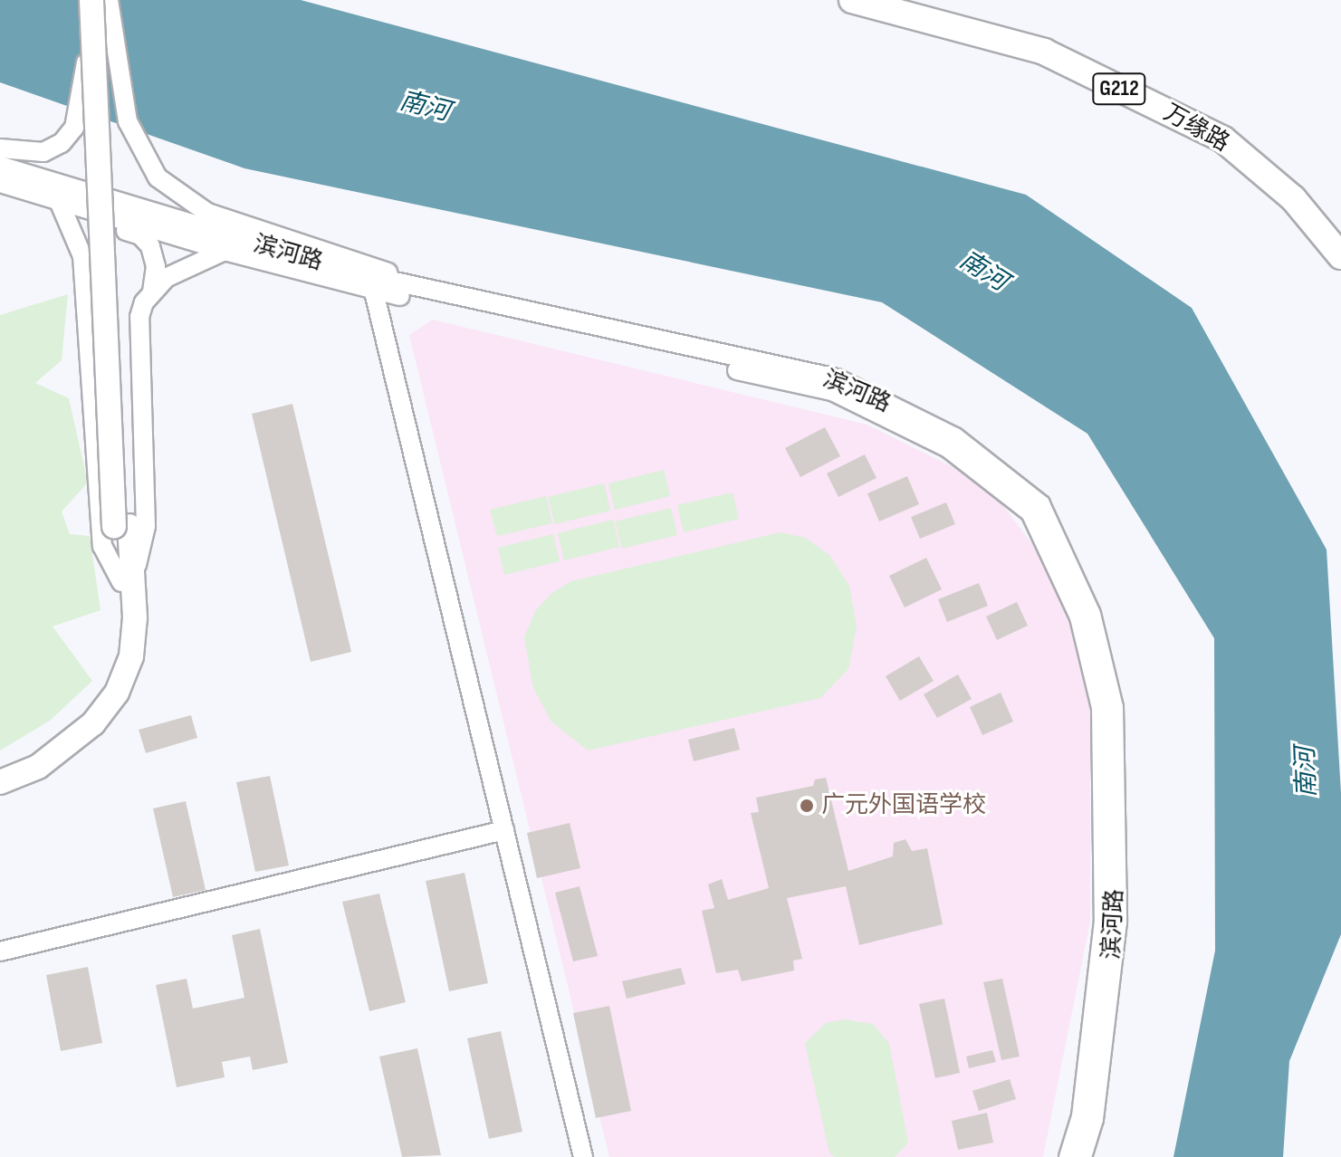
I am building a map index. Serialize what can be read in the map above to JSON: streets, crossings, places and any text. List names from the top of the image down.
{
  "streets": {
    "highway": ["G212", "万缘路"],
    "street": ["滨河路"]
  },
  "water": ["南河"],
  "places": ["广元外国语学校"]
}
